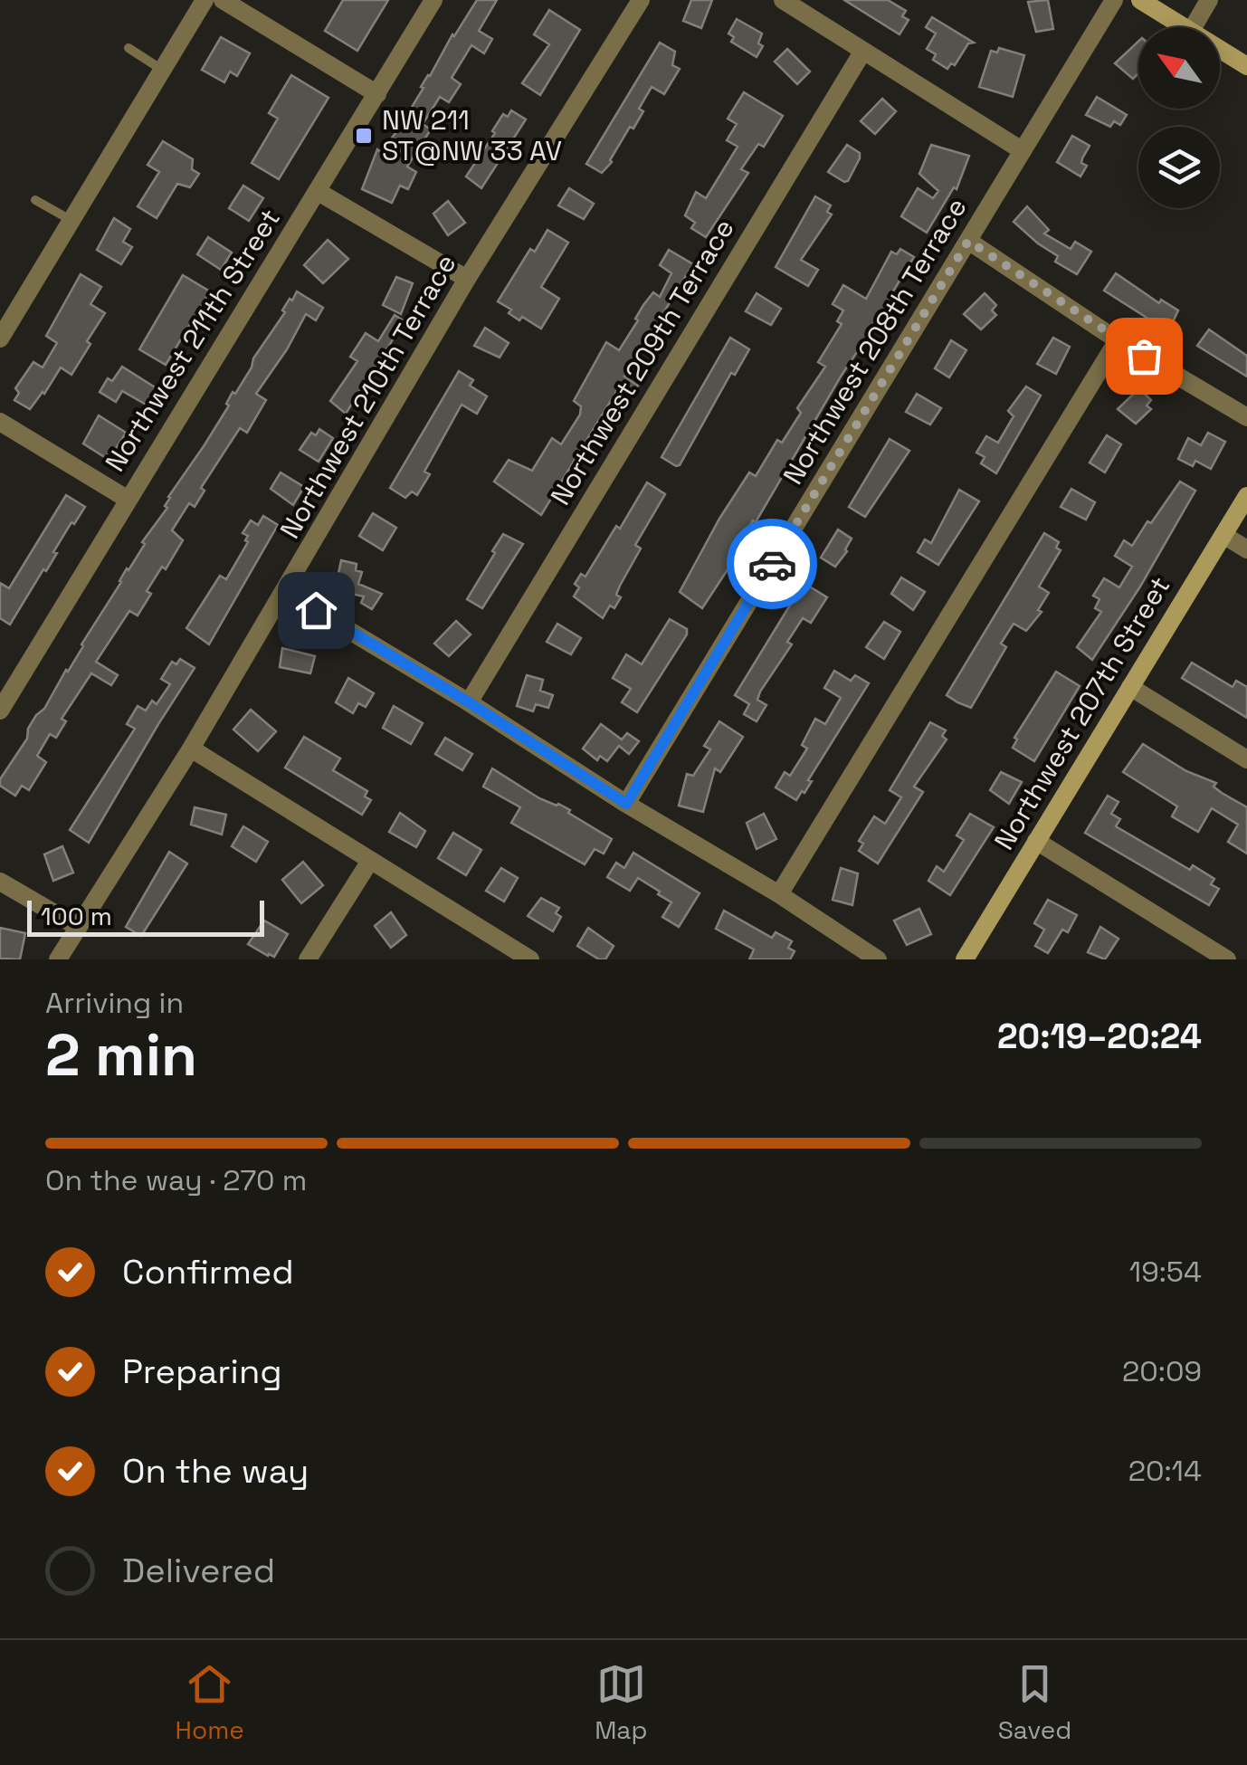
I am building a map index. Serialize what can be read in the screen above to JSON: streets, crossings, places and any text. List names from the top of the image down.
{
  "streets": {
    "street": [
      "Northwest 211th Street",
      "Northwest 208th Terrace",
      "Northwest 209th Terrace",
      "Northwest 210th Terrace",
      "Northwest 207th Street"
    ]
  },
  "places": {
    "transit": ["NW 211 ST@NW 33 AV"]
  },
  "scale_bar": "100 m",
  "north": "top left",
  "page": {
    "scale": "100 m",
    "heading": ["2 min", "Arriving in", "20:19–20:24"],
    "bar": "On the way · 270 m",
    "list": [
      ["Confirmed", "19:54"],
      ["Preparing", "20:09"],
      ["On the way", "20:14"],
      "Delivered"
    ],
    "tabs": ["Home", "Map", "Saved"]
  }
}
